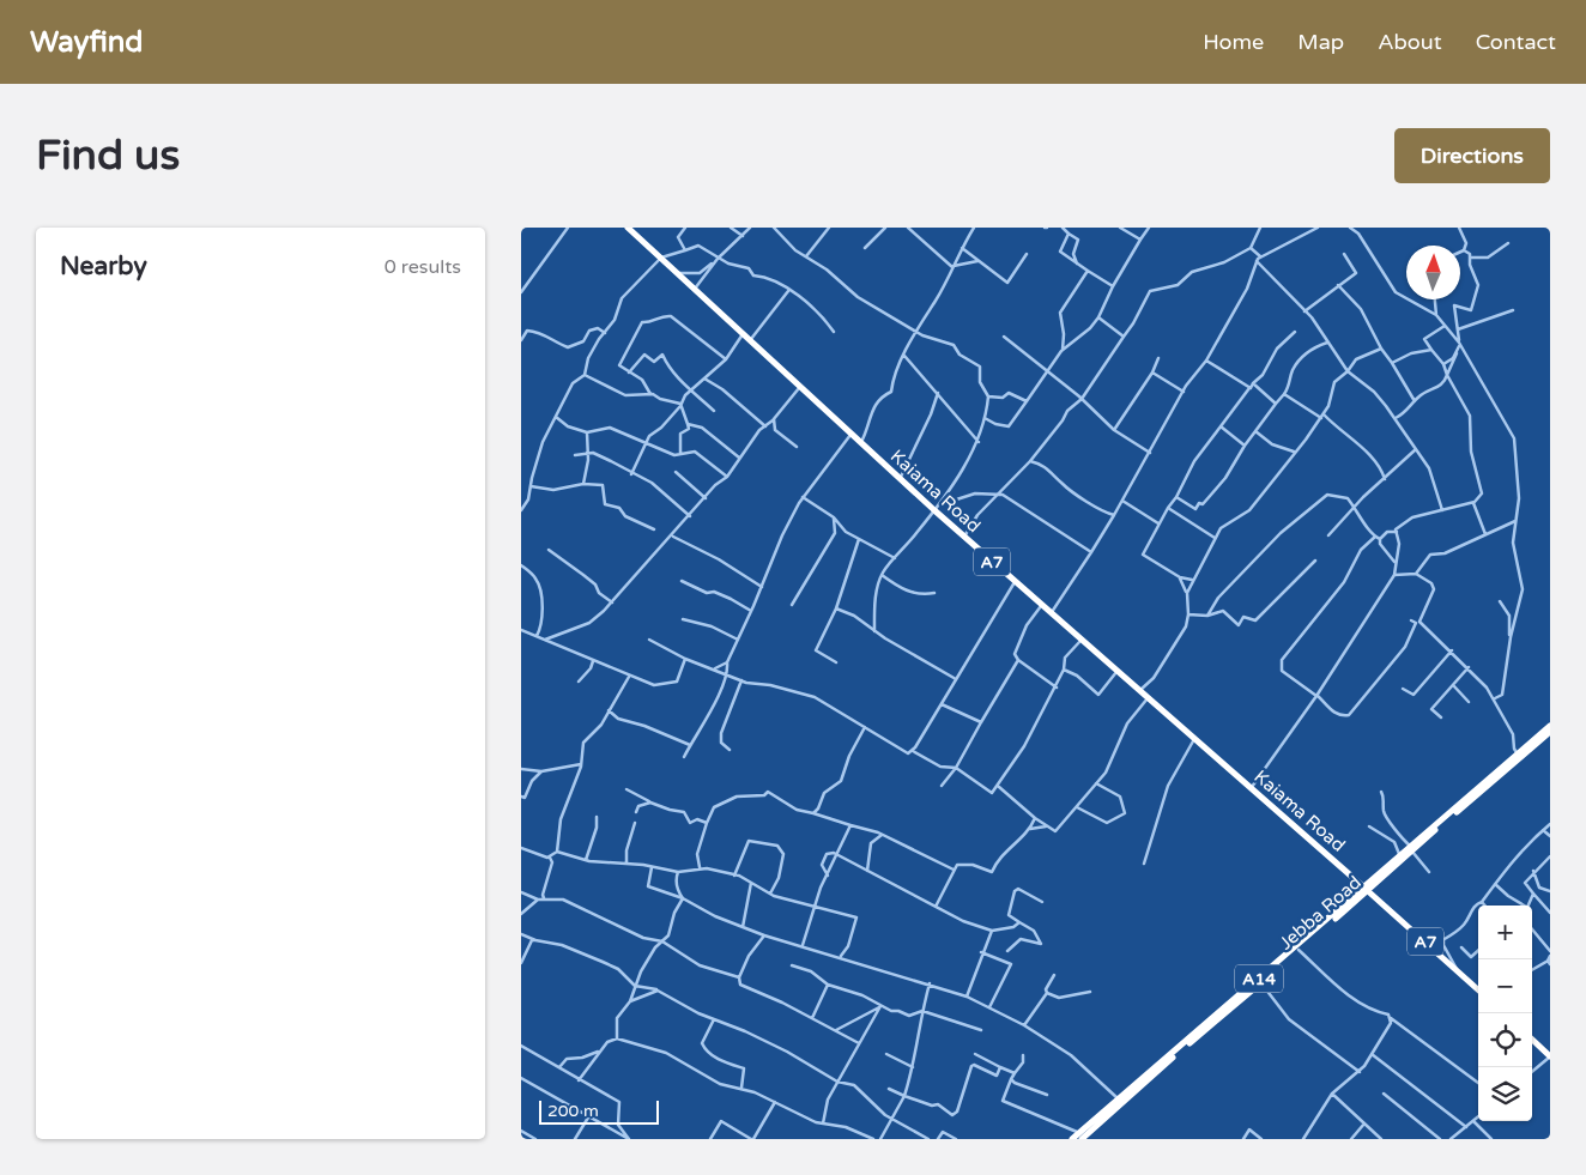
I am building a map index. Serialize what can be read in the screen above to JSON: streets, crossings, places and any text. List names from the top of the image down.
{
  "streets": {
    "highway": [
      "Kaiama Road",
      "A7",
      "Jebba Road",
      "A14"
    ]
  },
  "crossings": [
    ["Kaiama Road", "Jebba Road"]
  ],
  "scale_bar": "200 m",
  "north": "top",
  "page": {
    "header": "Wayfind",
    "nav": [
      "Home",
      "Map",
      "About",
      "Contact"
    ],
    "buttons": "Directions",
    "title": "Find us",
    "heading": ["Nearby", "0 results"],
    "map_buttons": ["+", "−"],
    "scale": "200 m"
  }
}
